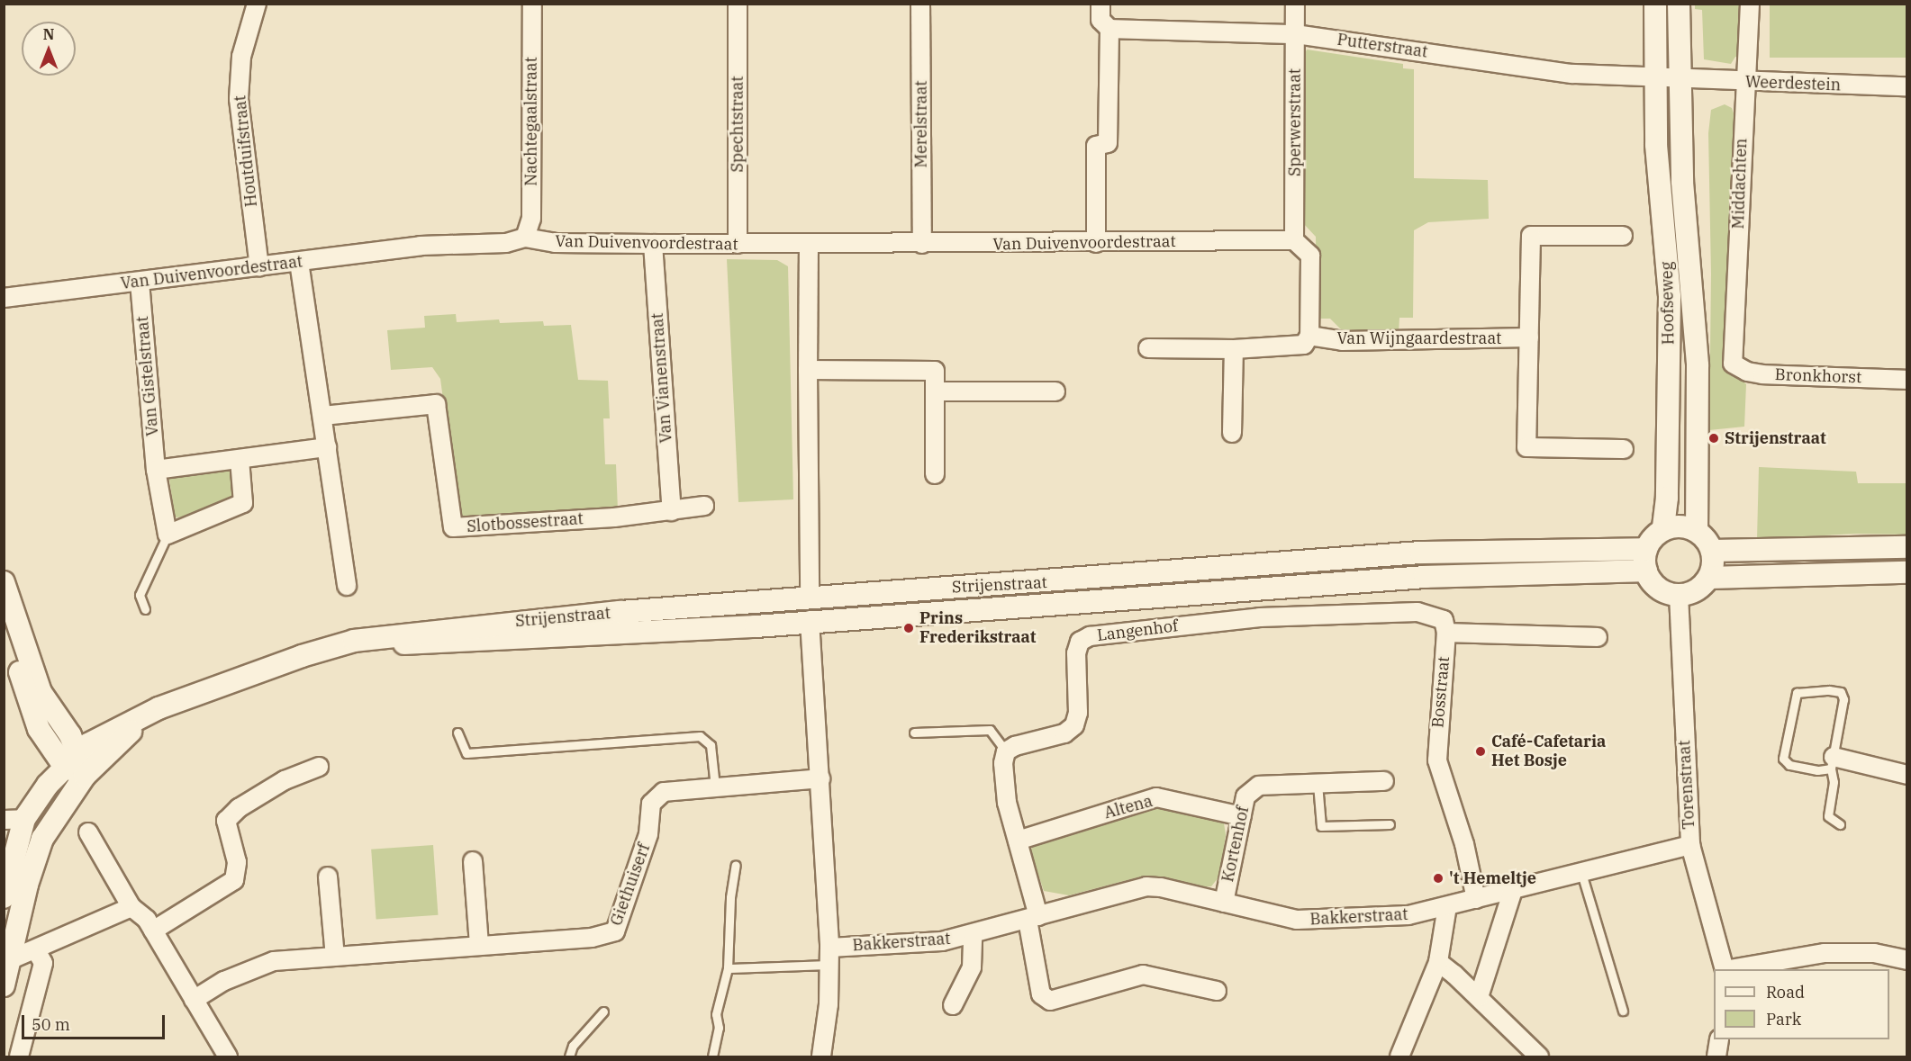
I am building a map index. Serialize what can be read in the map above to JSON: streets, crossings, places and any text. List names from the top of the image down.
{
  "streets": {
    "street": [
      "Putterstraat",
      "Weerdestein",
      "Nachtegaalstraat",
      "Sperwerstraat",
      "Spechtstraat",
      "Merelstraat",
      "Houtduifstraat",
      "Middachten",
      "Van Duivenvoordestraat",
      "Hoofseweg",
      "Van Wijngaardestraat",
      "Van Gistelstraat",
      "Bronkhorst",
      "Van Vianenstraat",
      "Slotbossestraat",
      "Strijenstraat",
      "Langenhof",
      "Bosstraat",
      "Torenstraat",
      "Altena",
      "Kortenhof",
      "Giethuiserf",
      "Bakkerstraat"
    ]
  },
  "crossings": [
    ["Putterstraat", "Sperwerstraat"],
    ["Putterstraat", "Hoofseweg"],
    ["Weerdestein", "Middachten"],
    ["Weerdestein", "Hoofseweg"],
    ["Nachtegaalstraat", "Van Duivenvoordestraat"],
    ["Sperwerstraat", "Van Duivenvoordestraat"],
    ["Spechtstraat", "Van Duivenvoordestraat"],
    ["Merelstraat", "Van Duivenvoordestraat"],
    ["Houtduifstraat", "Van Duivenvoordestraat"],
    ["Middachten", "Bronkhorst"],
    ["Van Duivenvoordestraat", "Van Gistelstraat"],
    ["Van Duivenvoordestraat", "Van Vianenstraat"],
    ["Hoofseweg", "Strijenstraat"],
    ["Hoofseweg", "Torenstraat"],
    ["Van Vianenstraat", "Slotbossestraat"],
    ["Strijenstraat", "Torenstraat"],
    ["Langenhof", "Bosstraat"],
    ["Bosstraat", "Bakkerstraat"],
    ["Torenstraat", "Bakkerstraat"],
    ["Altena", "Kortenhof"],
    ["Kortenhof", "Bakkerstraat"]
  ],
  "places": [
    "Strijenstraat",
    "Prins Frederikstraat",
    "Café-Cafetaria Het Bosje",
    "'t Hemeltje"
  ],
  "legend": ["Road", "Park"],
  "scale_bar": "50 m",
  "north": "top"
}
